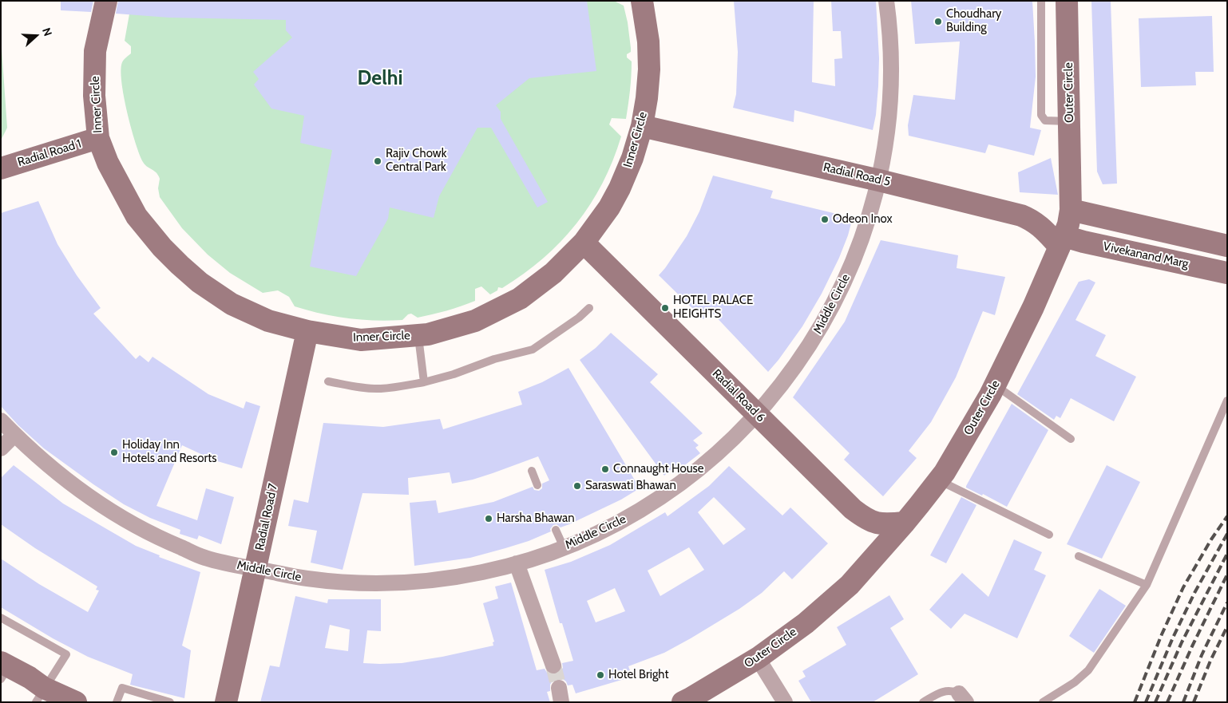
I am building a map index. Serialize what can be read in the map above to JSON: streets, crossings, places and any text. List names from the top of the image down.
{
  "streets": {
    "street": [
      "Outer Circle",
      "Inner Circle",
      "Radial Road 1",
      "Radial Road 5",
      "Vivekanand Marg",
      "Middle Circle",
      "Radial Road 6",
      "Radial Road 7"
    ]
  },
  "crossings": [
    ["Outer Circle", "Radial Road 5"],
    ["Outer Circle", "Vivekanand Marg"],
    ["Outer Circle", "Radial Road 6"],
    ["Inner Circle", "Radial Road 1"],
    ["Inner Circle", "Radial Road 5"],
    ["Inner Circle", "Radial Road 6"],
    ["Inner Circle", "Radial Road 7"],
    ["Radial Road 5", "Vivekanand Marg"],
    ["Radial Road 5", "Middle Circle"],
    ["Middle Circle", "Radial Road 6"],
    ["Middle Circle", "Radial Road 7"]
  ],
  "districts": ["Delhi"],
  "places": [
    "Choudhary Building",
    "Rajiv Chowk Central Park",
    "Odeon Inox",
    "HOTEL PALACE HEIGHTS",
    "Holiday Inn Hotels and Resorts",
    "Connaught House",
    "Saraswati Bhawan",
    "Harsha Bhawan",
    "Hotel Bright"
  ],
  "north": "right"
}
